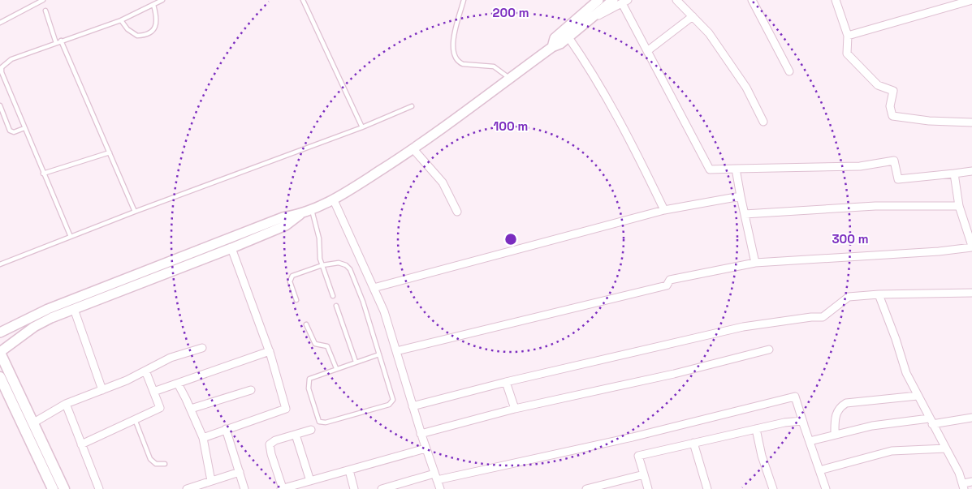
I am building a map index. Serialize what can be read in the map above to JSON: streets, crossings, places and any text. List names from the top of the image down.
{
  "rings": ["200 m", "100 m", "300 m"]
}
